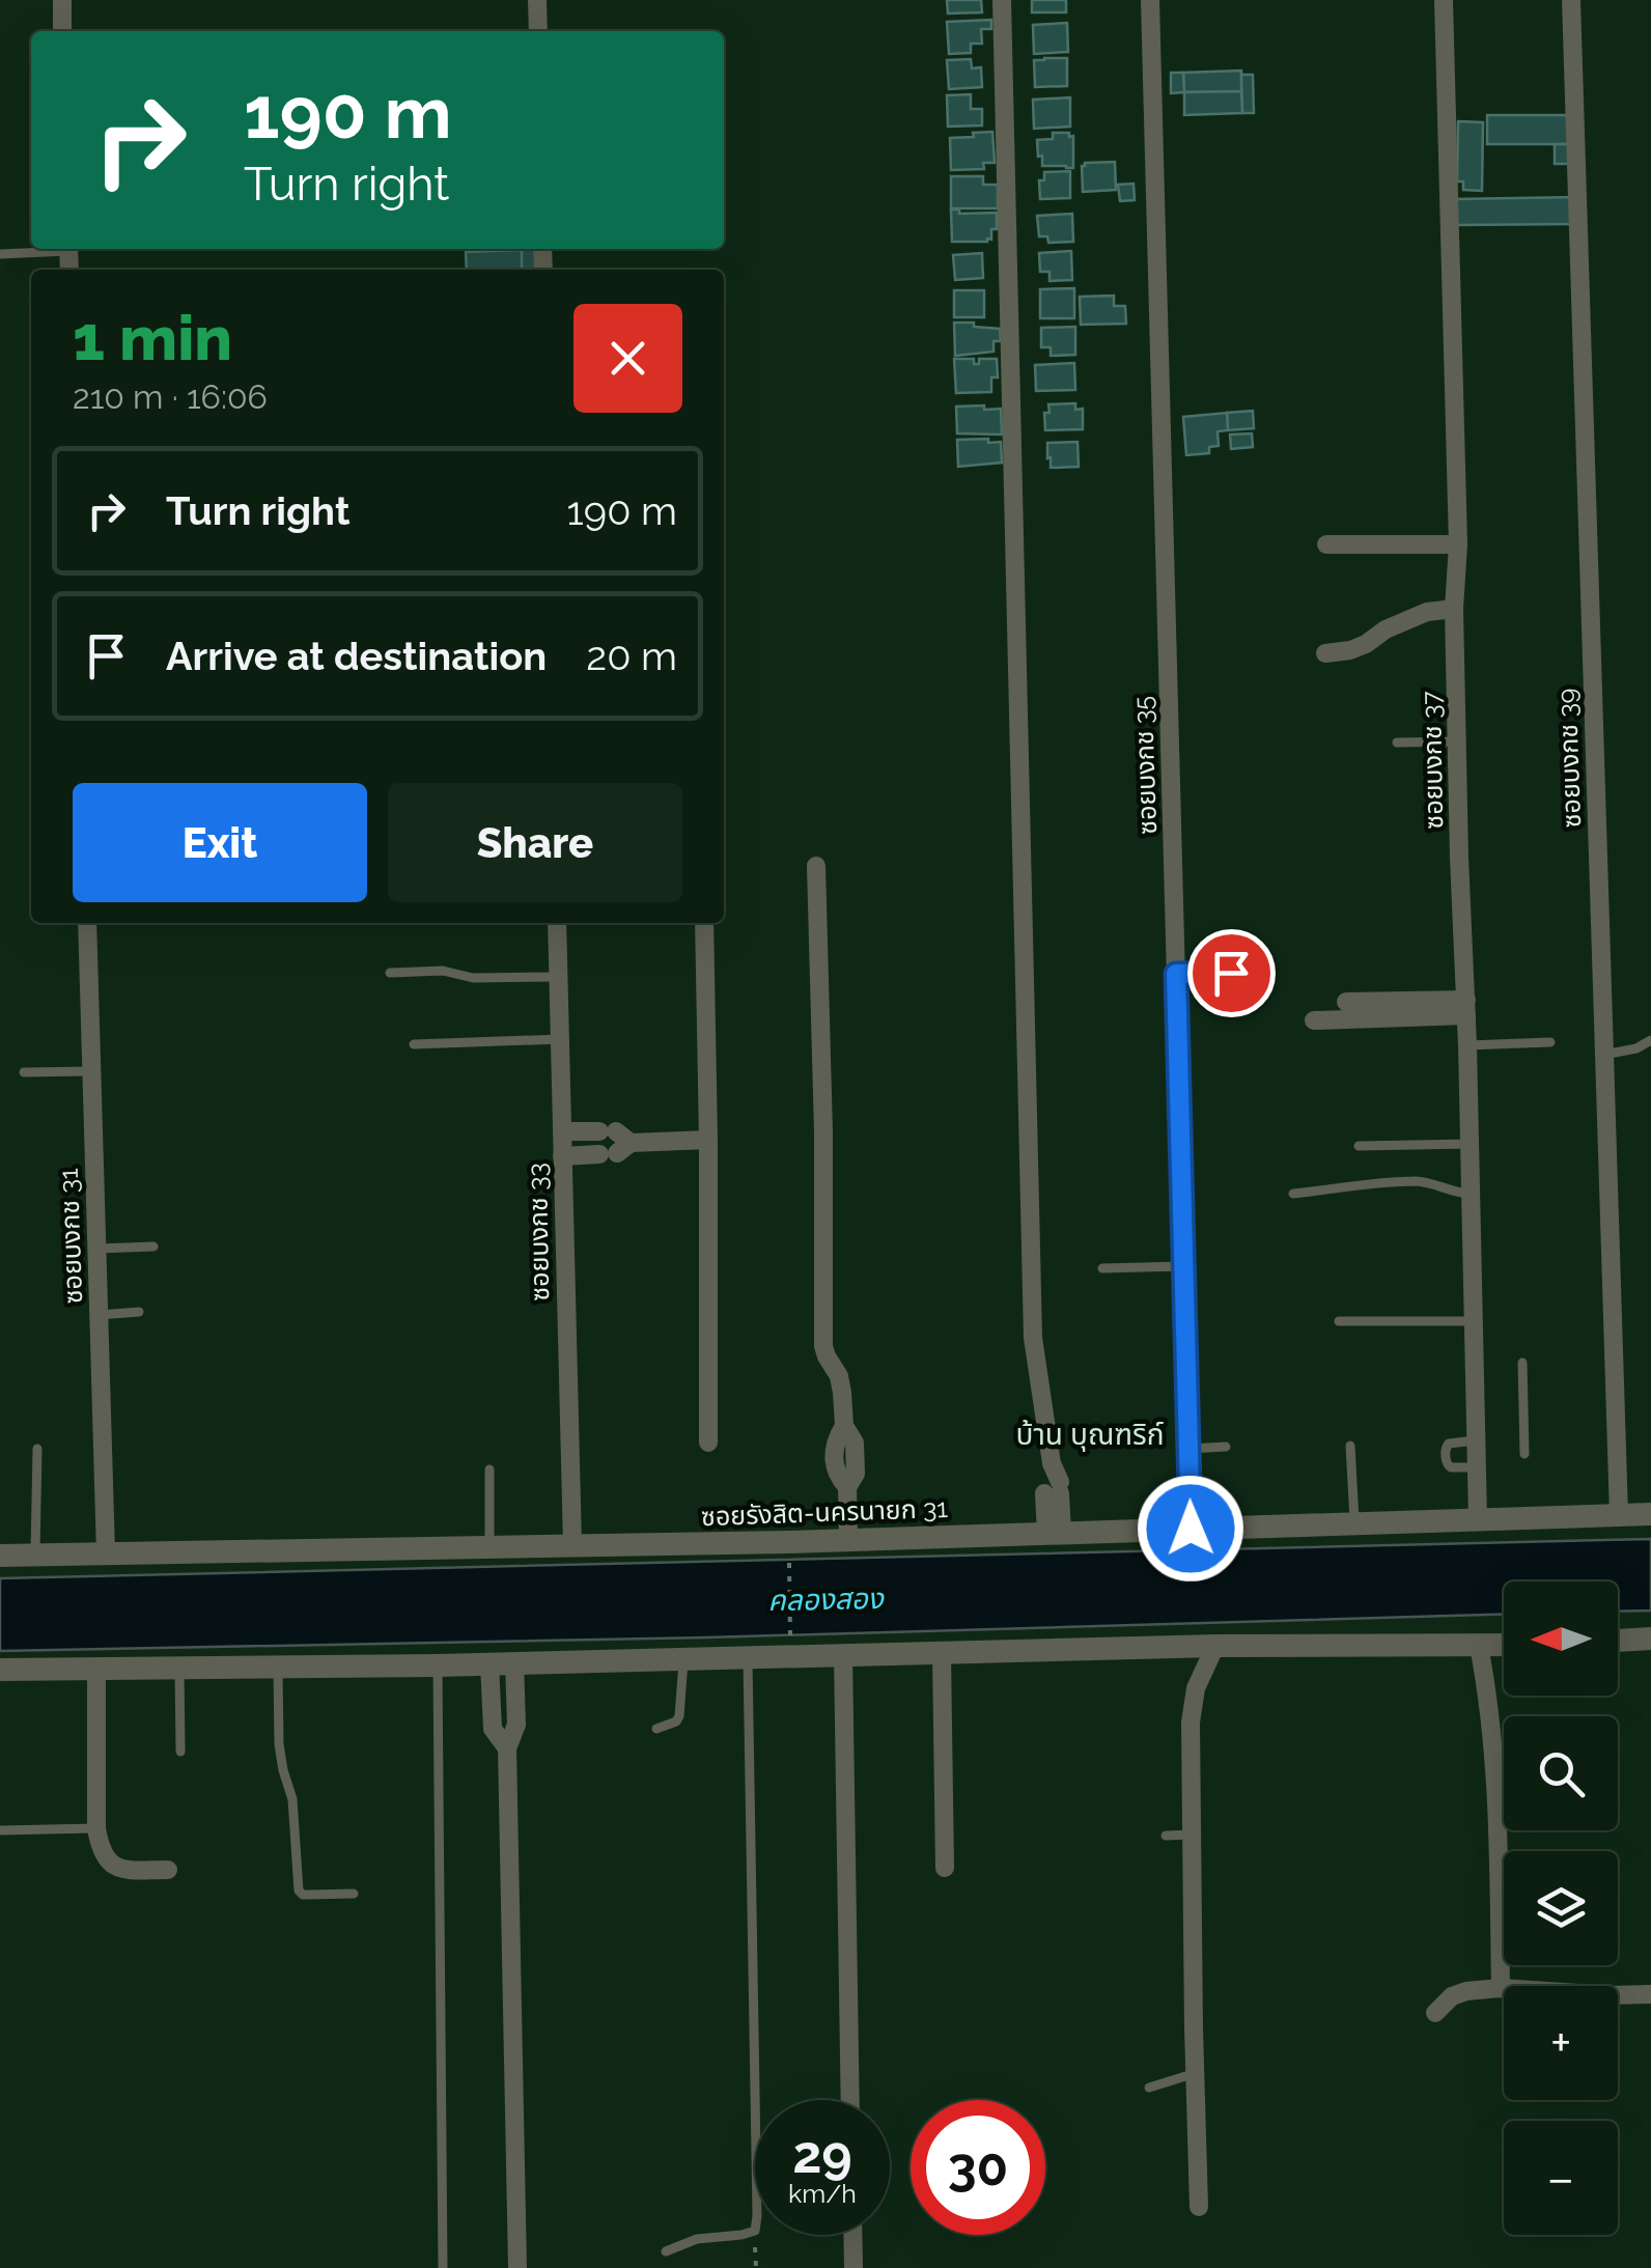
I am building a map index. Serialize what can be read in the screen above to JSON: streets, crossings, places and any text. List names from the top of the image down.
{
  "streets": {
    "street": [
      "ซอยบงกช 39",
      "ซอยบงกช 37",
      "ซอยบงกช 35",
      "ซอยบงกช 33",
      "ซอยบงกช 31",
      "ซอยรังสิต-นครนายก 31"
    ]
  },
  "crossings": [
    ["ซอยบงกช 39", "ซอยรังสิต-นครนายก 31"],
    ["ซอยบงกช 37", "ซอยรังสิต-นครนายก 31"],
    ["ซอยบงกช 35", "ซอยรังสิต-นครนายก 31"],
    ["ซอยบงกช 33", "ซอยรังสิต-นครนายก 31"],
    ["ซอยบงกช 31", "ซอยรังสิต-นครนายก 31"]
  ],
  "districts": ["บ้าน บุณฑริก์"],
  "water": ["คลองสอง"],
  "north": "left",
  "page": {
    "turn": ["190 m", "Turn right"],
    "heading": ["1 min", "210 m · 16:06"],
    "list": [
      {
        "name": "Turn right",
        "value": "190 m"
      },
      {
        "name": "Arrive at destination",
        "value": "20 m"
      }
    ],
    "buttons": ["Exit", "Share"],
    "map_buttons": ["+", "−"],
    "speed": "29 km/h",
    "limit": "30"
  }
}
